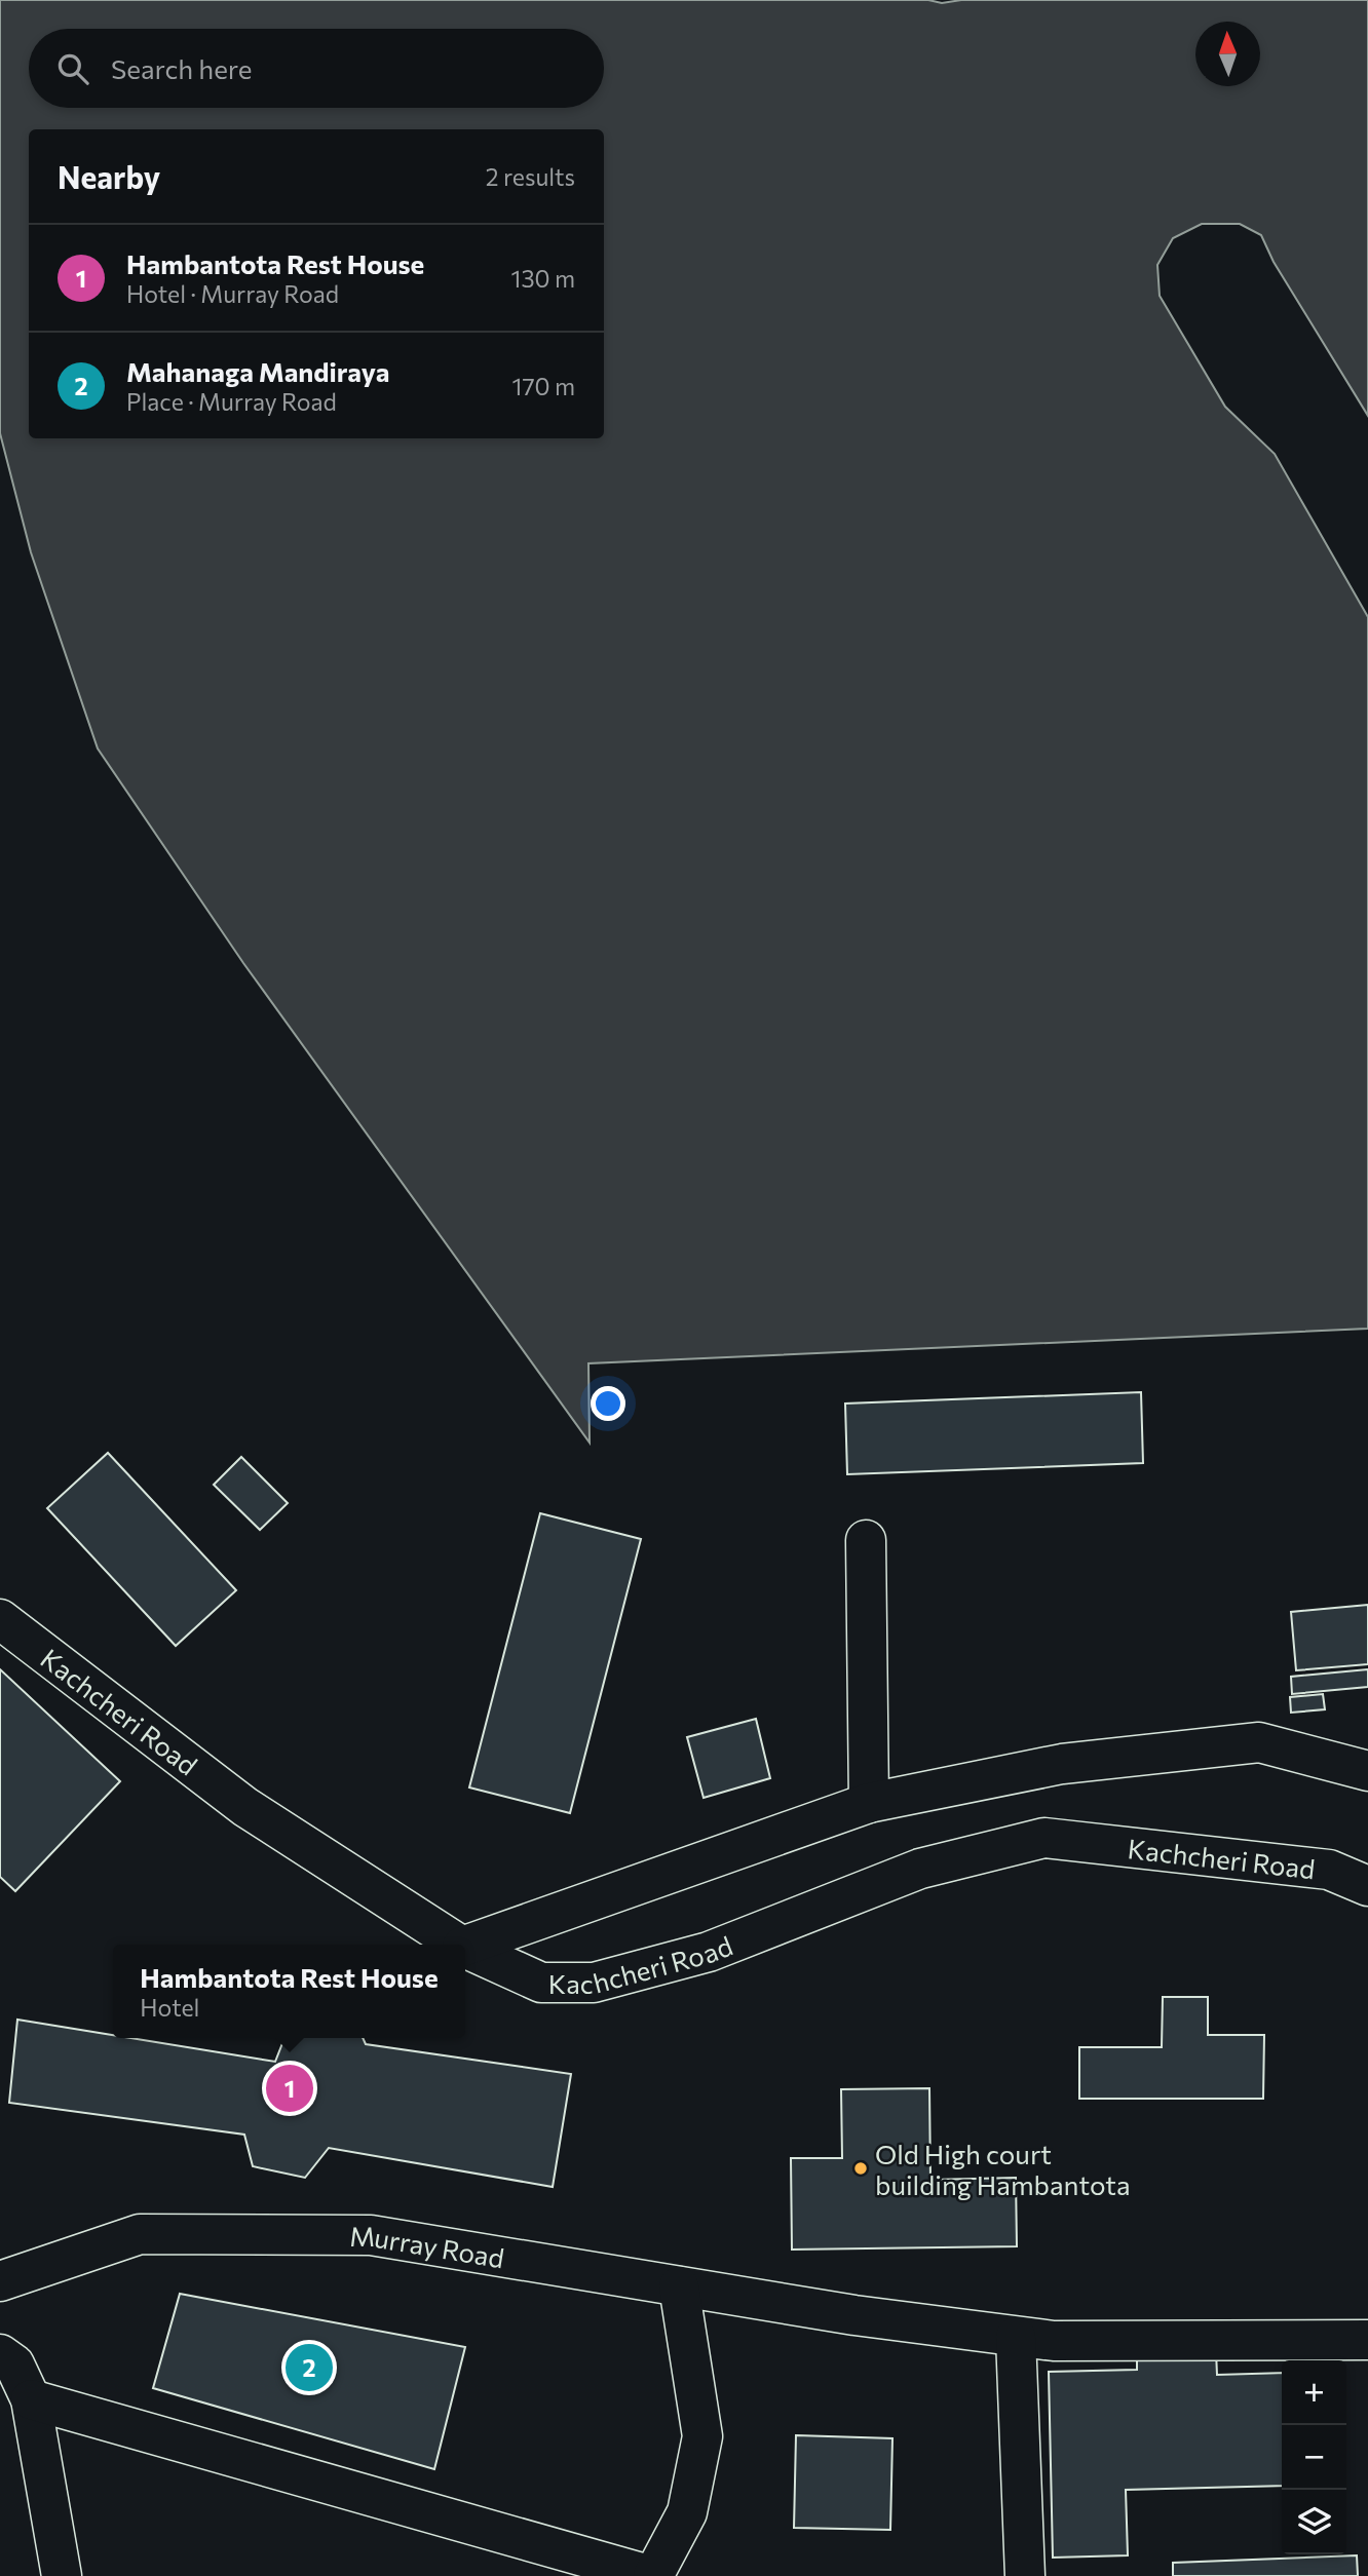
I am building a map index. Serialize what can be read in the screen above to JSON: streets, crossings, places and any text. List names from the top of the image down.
{
  "streets": {
    "street": ["Kachcheri Road", "Murray Road"]
  },
  "places": ["Old High court building Hambantota"],
  "north": "top",
  "page": {
    "search": "Search here",
    "heading": ["Nearby", "2 results"],
    "list": [
      {
        "mark": "1",
        "name": "Hambantota Rest House",
        "note": "Hotel · Murray Road",
        "value": "130 m"
      },
      {
        "mark": "2",
        "name": "Mahanaga Mandiraya",
        "note": "Place · Murray Road",
        "value": "170 m"
      }
    ],
    "popup": ["Hambantota Rest House", "Hotel"],
    "pins": ["1", "2"],
    "map_buttons": ["+", "−"]
  }
}
